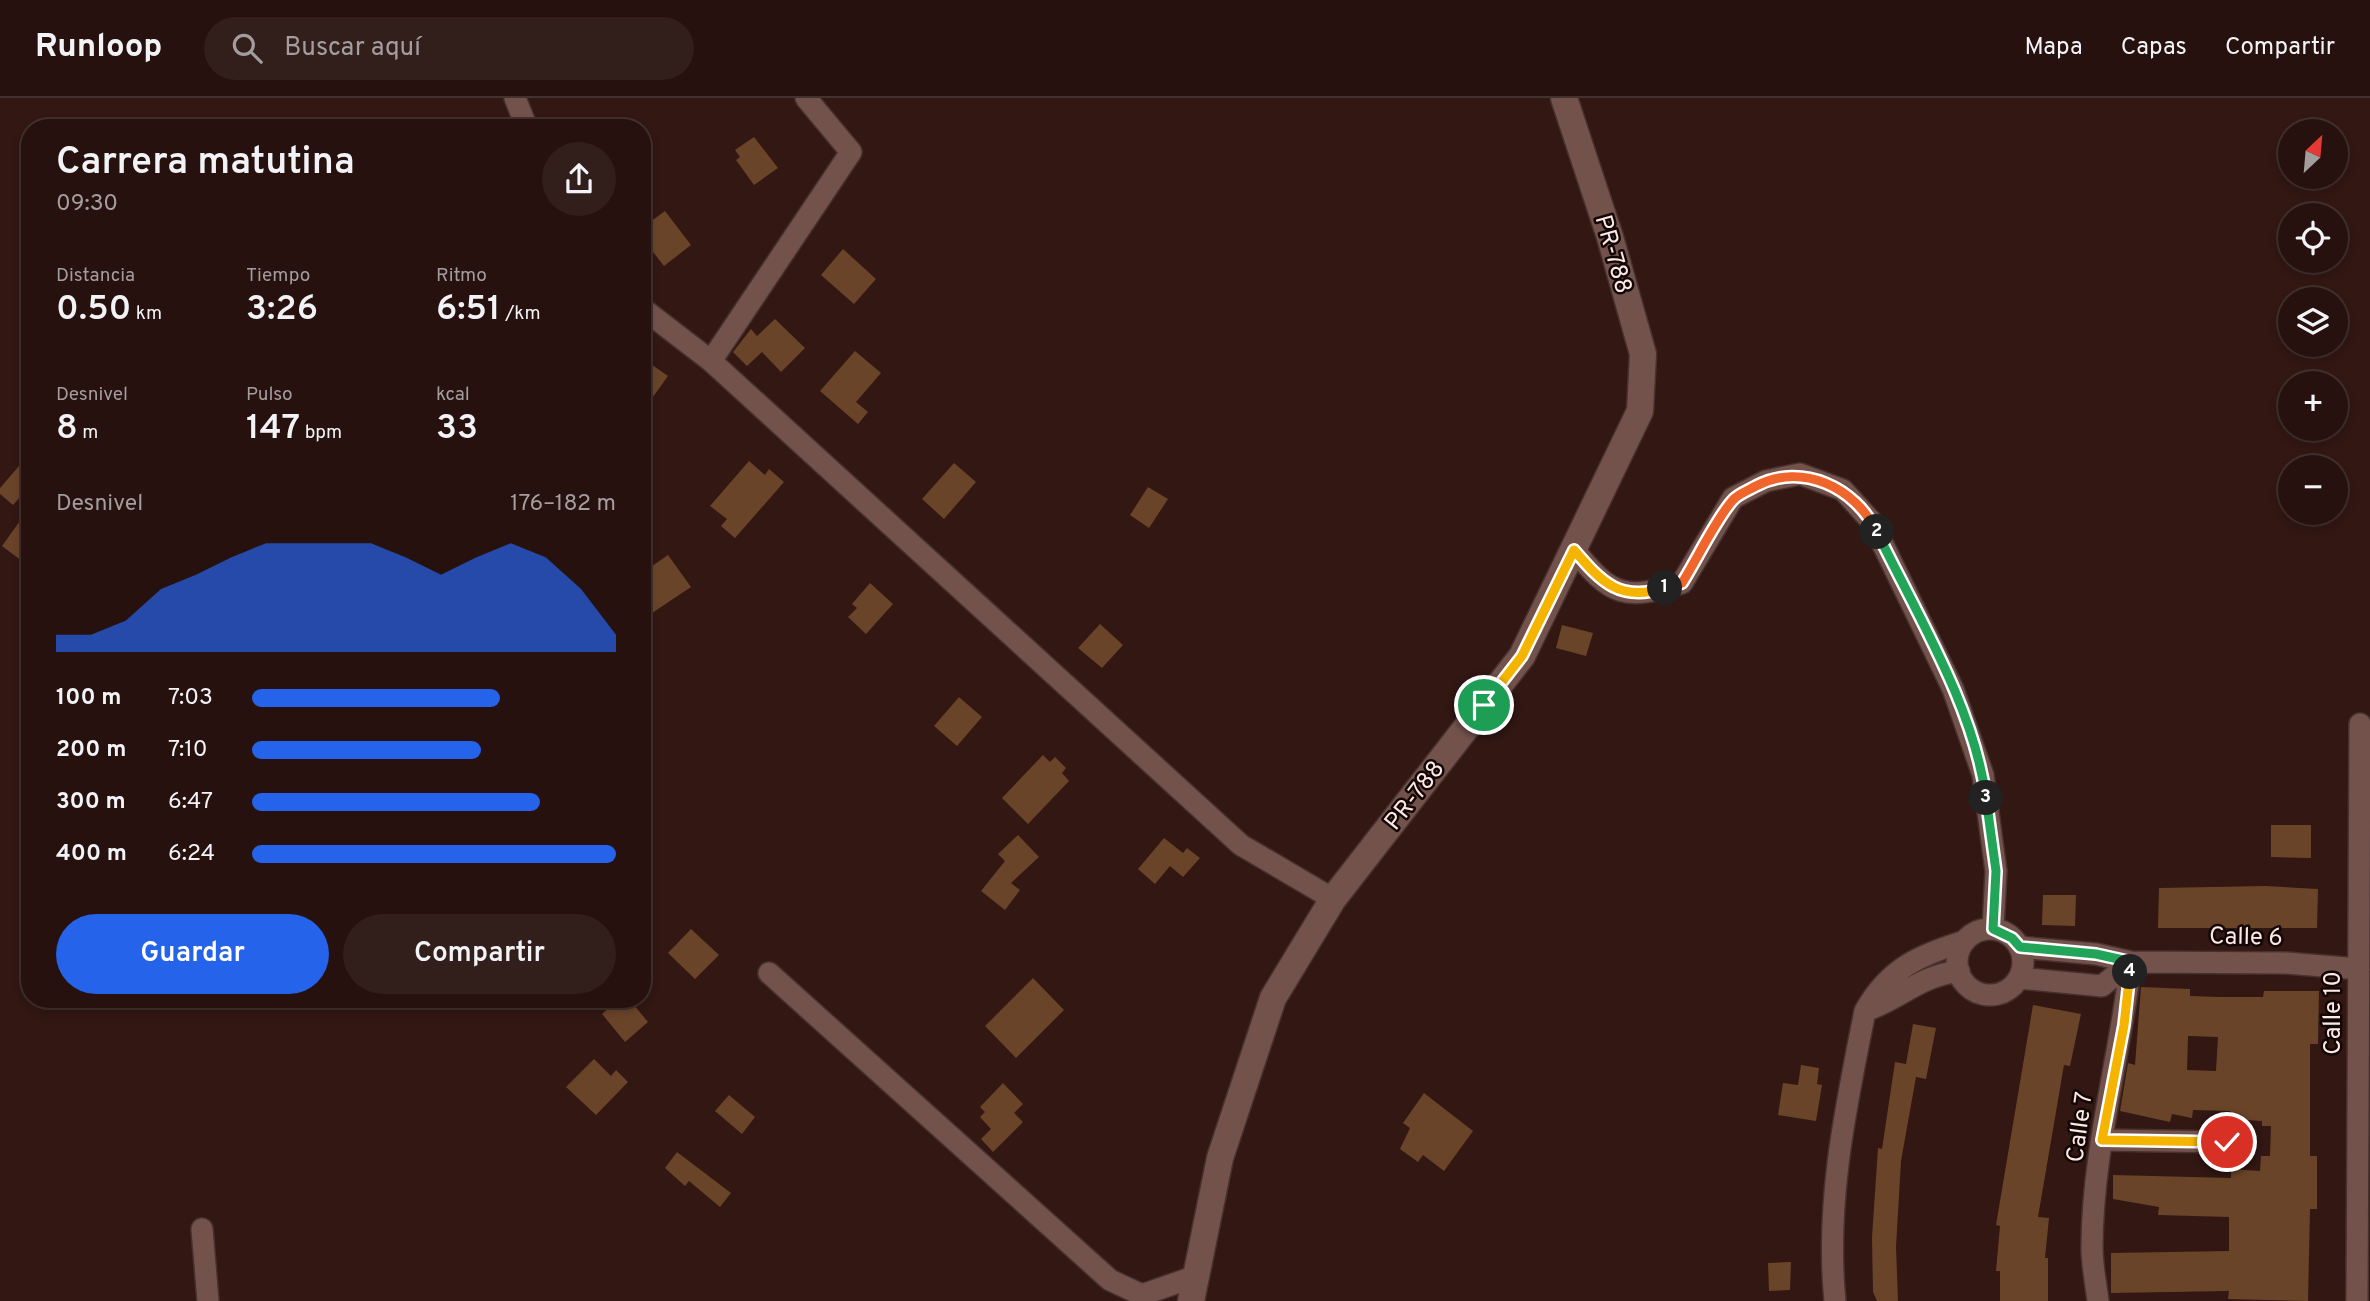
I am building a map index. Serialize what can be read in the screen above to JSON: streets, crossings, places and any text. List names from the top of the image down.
{
  "streets": {
    "street": [
      "PR-788",
      "Calle 6",
      "Calle 10",
      "Calle 7"
    ]
  },
  "crossings": [
    ["Calle 6", "Calle 10"],
    ["Calle 6", "Calle 7"]
  ],
  "north": "top right",
  "page": {
    "header": "Runloop",
    "search": "Buscar aquí",
    "nav": ["Mapa", "Capas", "Compartir"],
    "map_buttons": ["+", "−"],
    "heading": ["Carrera matutina", "09:30"],
    "stats": [
      ["Distancia", "0.50 km"],
      ["Tiempo", "3:26"],
      ["Ritmo", "6:51 /km"],
      ["Desnivel", "8 m"],
      ["Pulso", "147 bpm"],
      ["kcal", "33"]
    ],
    "chart": ["Desnivel", "176–182 m"],
    "pins": [
      "2",
      "1",
      "3",
      "4"
    ],
    "list": [
      {
        "name": "100 m",
        "note": "7:03"
      },
      {
        "name": "200 m",
        "note": "7:10"
      },
      {
        "name": "300 m",
        "note": "6:47"
      },
      {
        "name": "400 m",
        "note": "6:24"
      }
    ],
    "buttons": ["Guardar", "Compartir"]
  }
}
